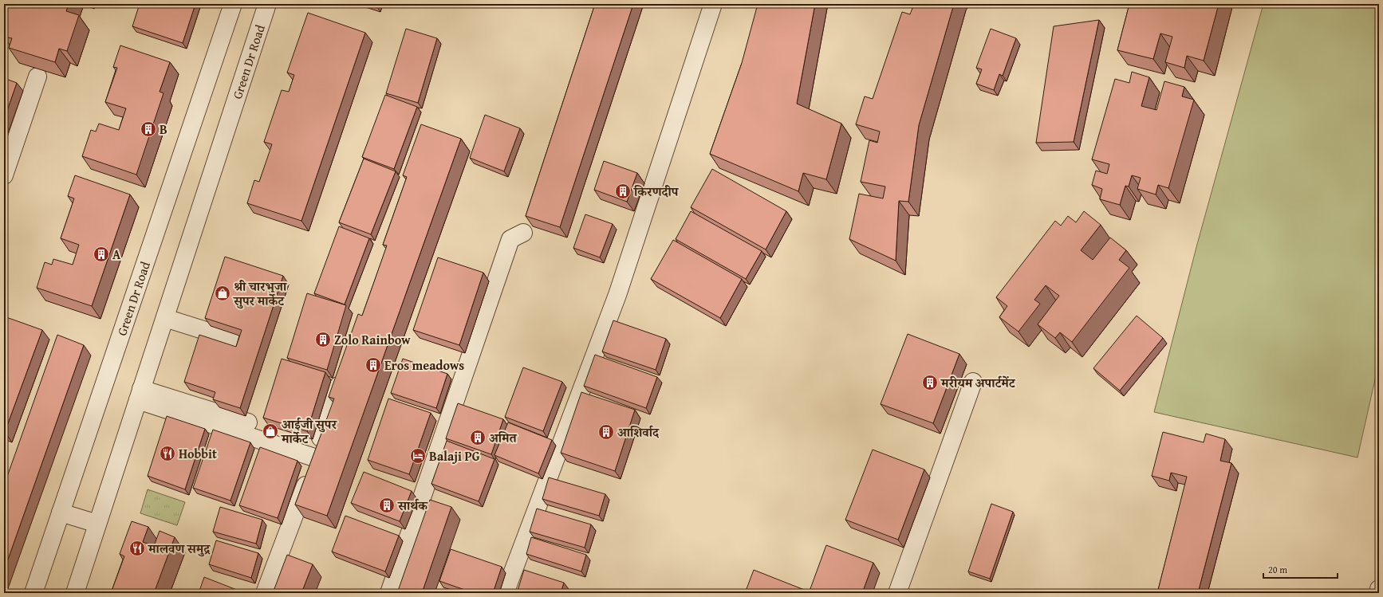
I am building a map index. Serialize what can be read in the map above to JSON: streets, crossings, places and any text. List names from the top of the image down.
{
  "streets": {
    "street": ["Green Dr Road"]
  },
  "places": {
    "building": [
      "B",
      "किरणदीप",
      "A",
      "Zolo Rainbow",
      "Eros meadows",
      "मरीयम अपार्टमेंट",
      "आशिर्वाद",
      "अमित",
      "सार्थक"
    ],
    "shop": ["श्री चारभुजा सुपर मार्केट", "आईजी सुपर मार्केट"],
    "restaurant": ["Hobbit", "मालवण समुद्र"],
    "hotel": ["Balaji PG"]
  },
  "scale_bar": "20 m"
}
